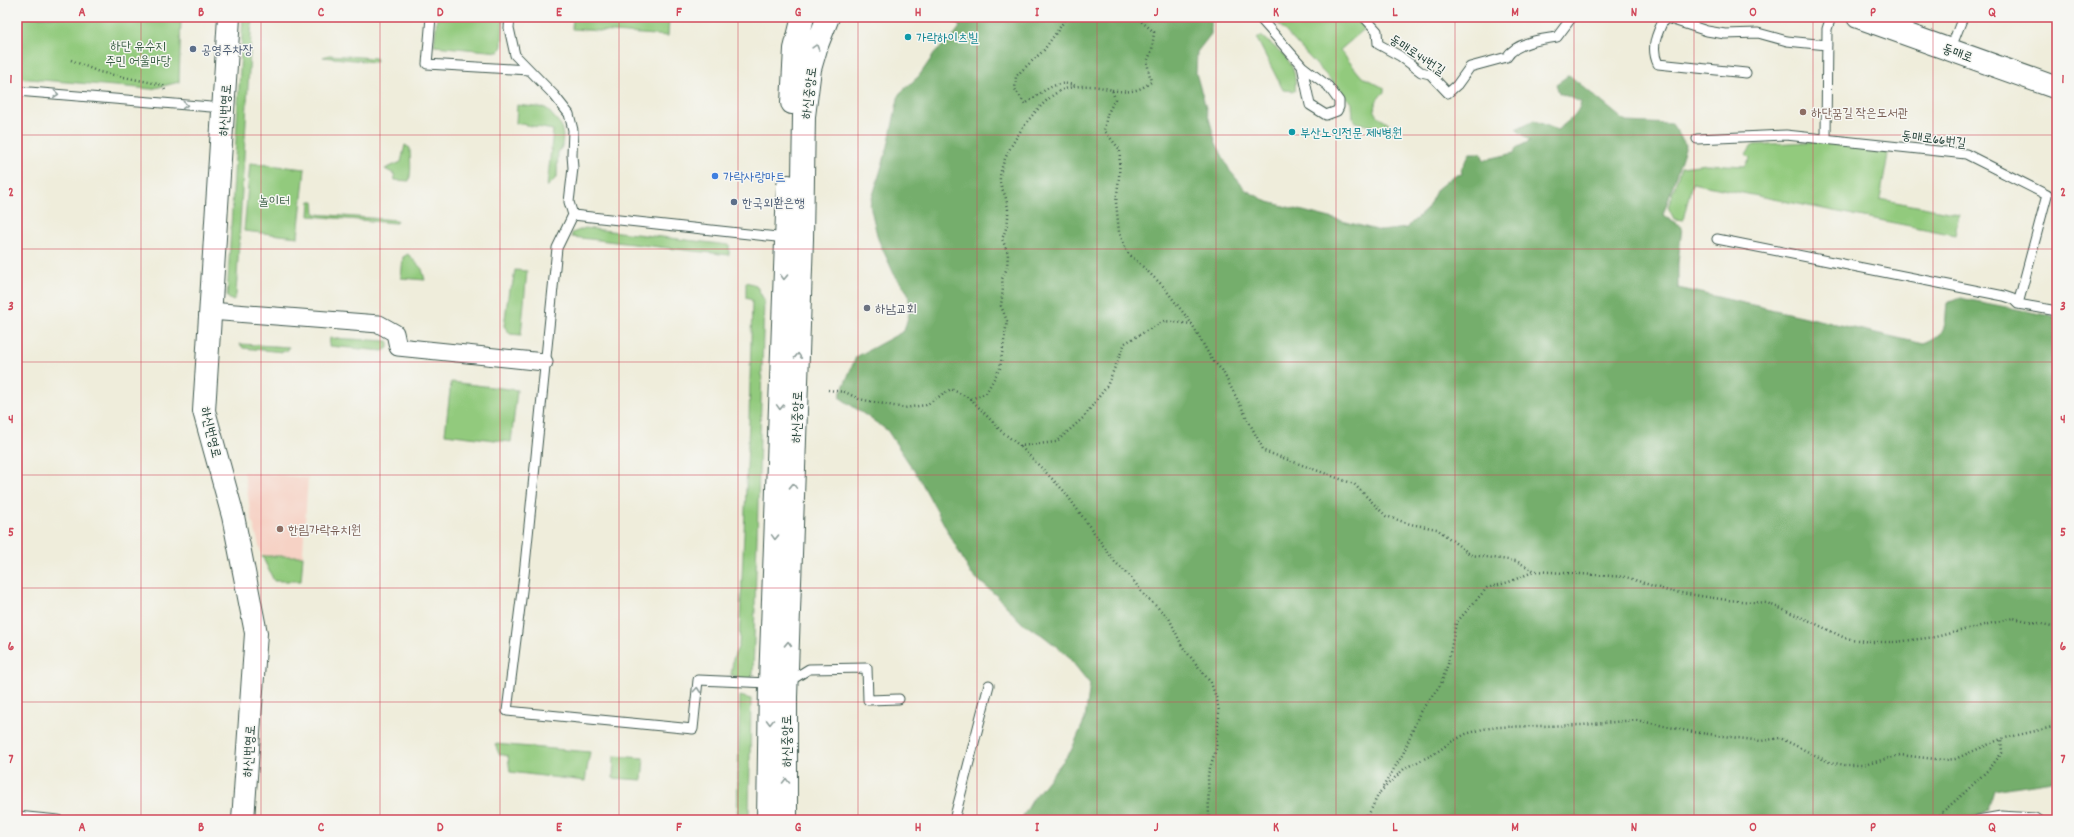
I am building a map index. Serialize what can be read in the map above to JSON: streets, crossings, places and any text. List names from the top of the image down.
{
  "streets": {
    "street": ["동매로", "하신중앙로", "하신번영로"],
    "lane": ["동매로44번길", "동매로66번길"]
  },
  "parks": ["하단 유수지 주민 어울마당", "놀이터"],
  "places": [
    "가락하이츠빌",
    "공영주차장",
    "하단꿈길 작은도서관",
    "부산노인전문 제4병원",
    "가락사랑마트",
    "한국외환은행",
    "하남교회",
    "한림가락유치원"
  ],
  "grid": {
    "columns": [
      "A",
      "B",
      "C",
      "D",
      "E",
      "F",
      "G",
      "H",
      "I",
      "J",
      "K",
      "L",
      "M",
      "N",
      "O",
      "P",
      "Q"
    ],
    "rows": [
      "1",
      "2",
      "3",
      "4",
      "5",
      "6",
      "7"
    ]
  }
}
